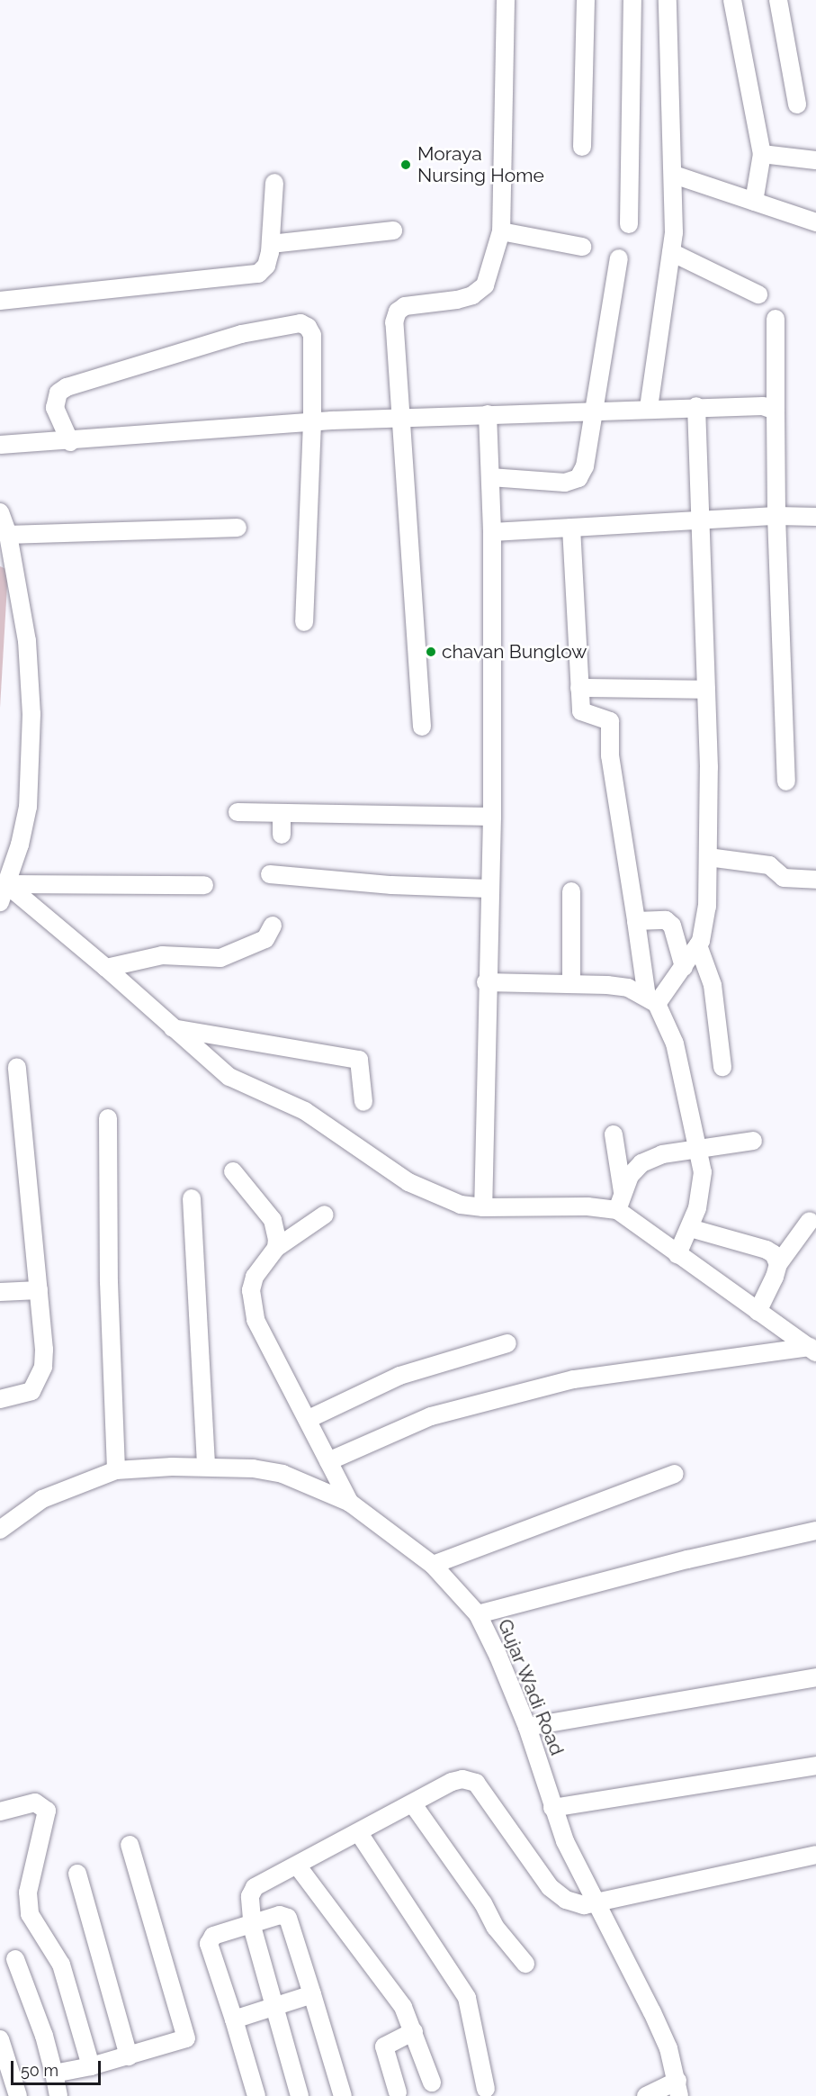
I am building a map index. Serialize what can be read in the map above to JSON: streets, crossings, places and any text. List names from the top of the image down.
{
  "streets": {
    "street": ["Gujar Wadi Road"]
  },
  "places": ["Moraya Nursing Home", "chavan Bunglow"],
  "scale_bar": "50 m"
}
